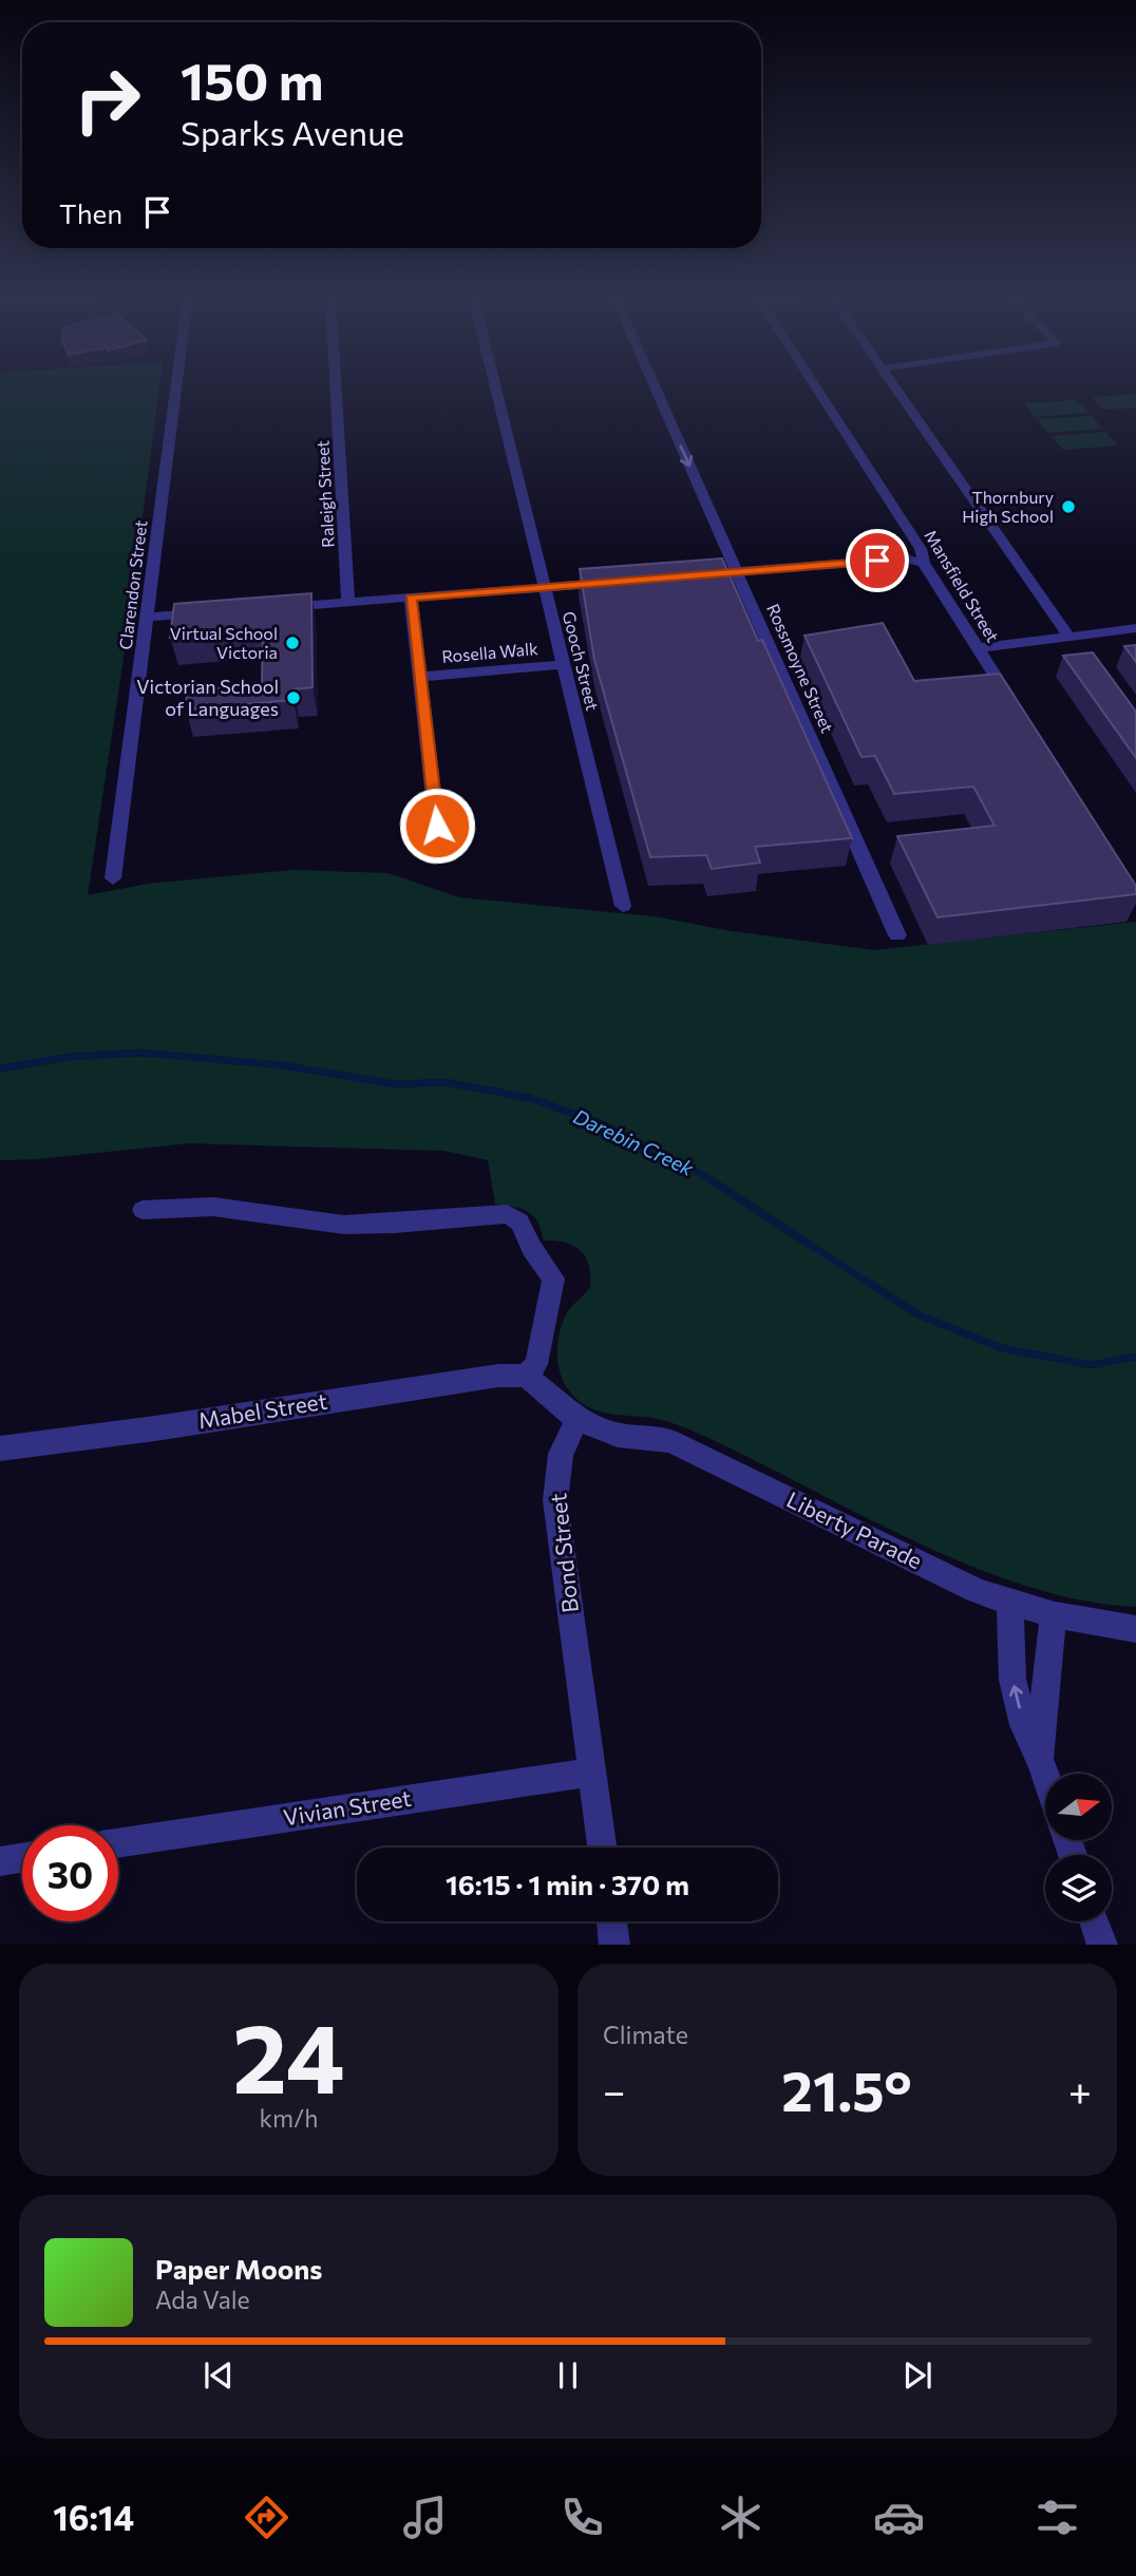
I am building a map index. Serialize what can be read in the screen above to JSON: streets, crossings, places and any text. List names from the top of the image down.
{
  "streets": {
    "street": [
      "Raleigh Street",
      "Clarendon Street",
      "Mansfield Street",
      "Rosella Walk",
      "Gooch Street",
      "Rossmoyne Street",
      "Mabel Street",
      "Liberty Parade",
      "Bond Street",
      "Vivian Street"
    ]
  },
  "crossings": [
    ["Rosella Walk", "Gooch Street"],
    ["Liberty Parade", "Bond Street"],
    ["Bond Street", "Vivian Street"]
  ],
  "water": ["Darebin Creek"],
  "places": ["Thornbury High School", "Virtual School Victoria", "Victorian School of Languages"],
  "north": "right",
  "page": {
    "turn": ["150 m", "Sparks Avenue"],
    "then": "Then",
    "limit": "30",
    "trip": "16:15 · 1 min · 370 m",
    "tile": [
      ["24", "km/h"],
      "Climate"
    ],
    "heat": ["−", "21.5°", "+"],
    "song": ["Paper Moons", "Ada Vale"],
    "tabs": "16:14"
  }
}
